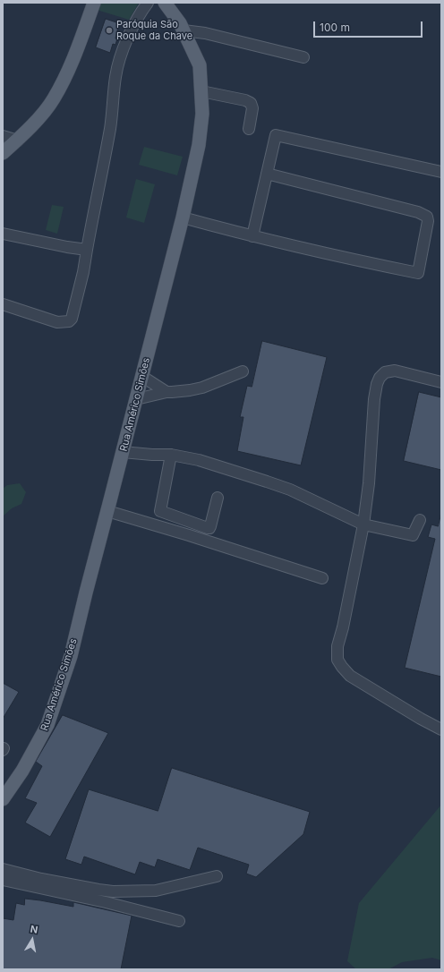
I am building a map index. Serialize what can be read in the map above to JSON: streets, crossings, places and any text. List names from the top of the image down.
{
  "streets": {
    "main road": ["Rua Américo Simões"]
  },
  "places": ["Paróquia São Roque da Chave"],
  "scale_bar": "100 m",
  "north": "top"
}
